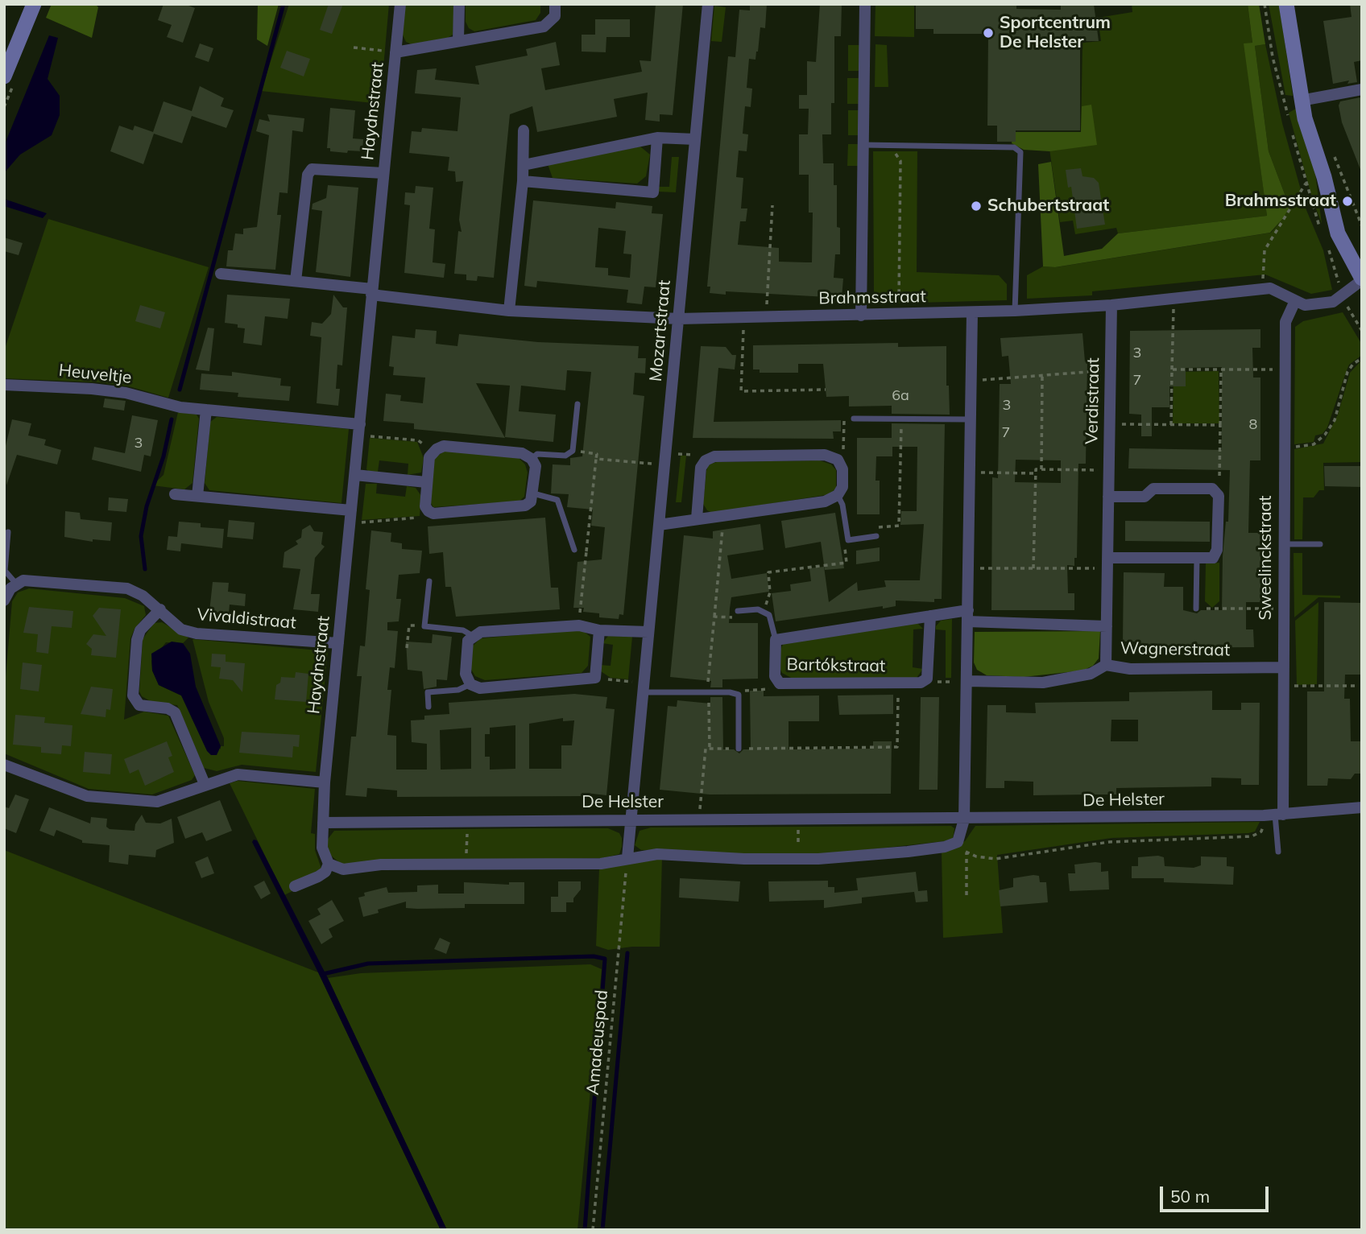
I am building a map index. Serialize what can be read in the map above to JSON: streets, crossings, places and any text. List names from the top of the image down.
{
  "streets": {
    "street": [
      "Haydnstraat",
      "Brahmsstraat",
      "Mozartstraat",
      "Heuveltje",
      "Verdistraat",
      "Sweelinckstraat",
      "Vivaldistraat",
      "Wagnerstraat",
      "Bartókstraat",
      "De Helster"
    ],
    "path": ["Amadeuspad"]
  },
  "crossings": [
    ["Haydnstraat", "Brahmsstraat"],
    ["Haydnstraat", "Vivaldistraat"],
    ["Haydnstraat", "De Helster"],
    ["Brahmsstraat", "Mozartstraat"],
    ["Brahmsstraat", "Verdistraat"],
    ["Brahmsstraat", "Sweelinckstraat"],
    ["Mozartstraat", "De Helster"],
    ["Mozartstraat", "Amadeuspad"],
    ["Verdistraat", "Wagnerstraat"],
    ["Sweelinckstraat", "Wagnerstraat"],
    ["Sweelinckstraat", "De Helster"],
    ["Wagnerstraat", "Bartókstraat"]
  ],
  "places": ["Sportcentrum De Helster", "Brahmsstraat", "Schubertstraat"],
  "house_numbers": [
    "3",
    "7",
    "6a",
    "3",
    "8",
    "7",
    "3"
  ],
  "scale_bar": "50 m"
}
